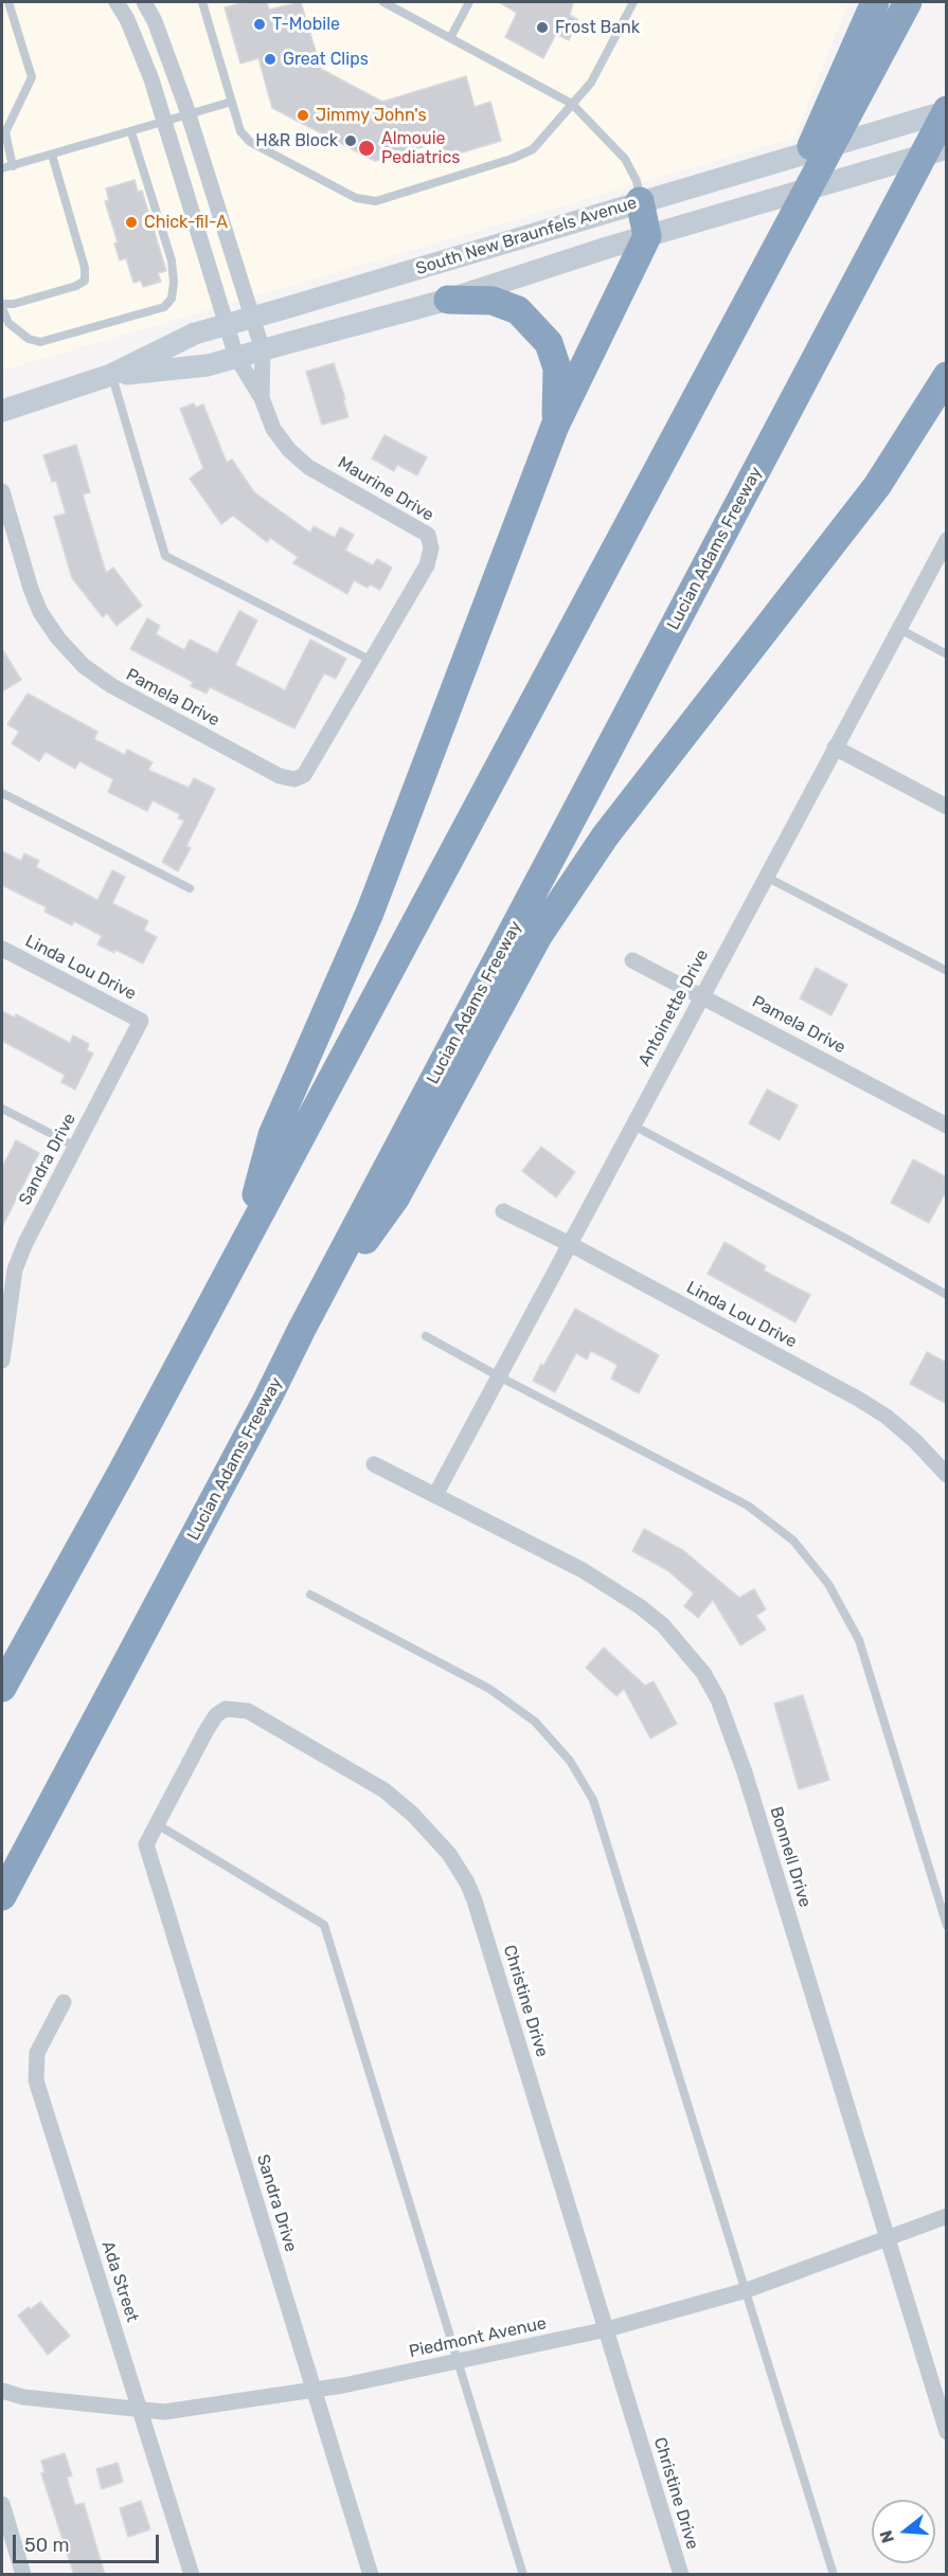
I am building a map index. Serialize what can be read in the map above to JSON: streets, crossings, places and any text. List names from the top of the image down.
{
  "streets": {
    "highway": ["Lucian Adams Freeway"],
    "main road": ["South New Braunfels Avenue"],
    "street": [
      "Maurine Drive",
      "Pamela Drive",
      "Linda Lou Drive",
      "Antoinette Drive",
      "Sandra Drive",
      "Bonnell Drive",
      "Christine Drive",
      "Ada Street",
      "Piedmont Avenue"
    ]
  },
  "crossings": [
    ["South New Braunfels Avenue", "Maurine Drive"],
    ["South New Braunfels Avenue", "Lucian Adams Freeway"],
    ["Maurine Drive", "Pamela Drive"],
    ["Pamela Drive", "Antoinette Drive"],
    ["Linda Lou Drive", "Antoinette Drive"],
    ["Linda Lou Drive", "Sandra Drive"],
    ["Antoinette Drive", "Bonnell Drive"],
    ["Sandra Drive", "Christine Drive"],
    ["Sandra Drive", "Piedmont Avenue"],
    ["Bonnell Drive", "Piedmont Avenue"],
    ["Christine Drive", "Piedmont Avenue"],
    ["Ada Street", "Piedmont Avenue"]
  ],
  "places": [
    "T-Mobile",
    "Frost Bank",
    "Great Clips",
    "Jimmy John's",
    "H&R Block",
    "Almouie Pediatrics",
    "Chick-fil-A"
  ],
  "scale_bar": "50 m",
  "north": "left"
}
